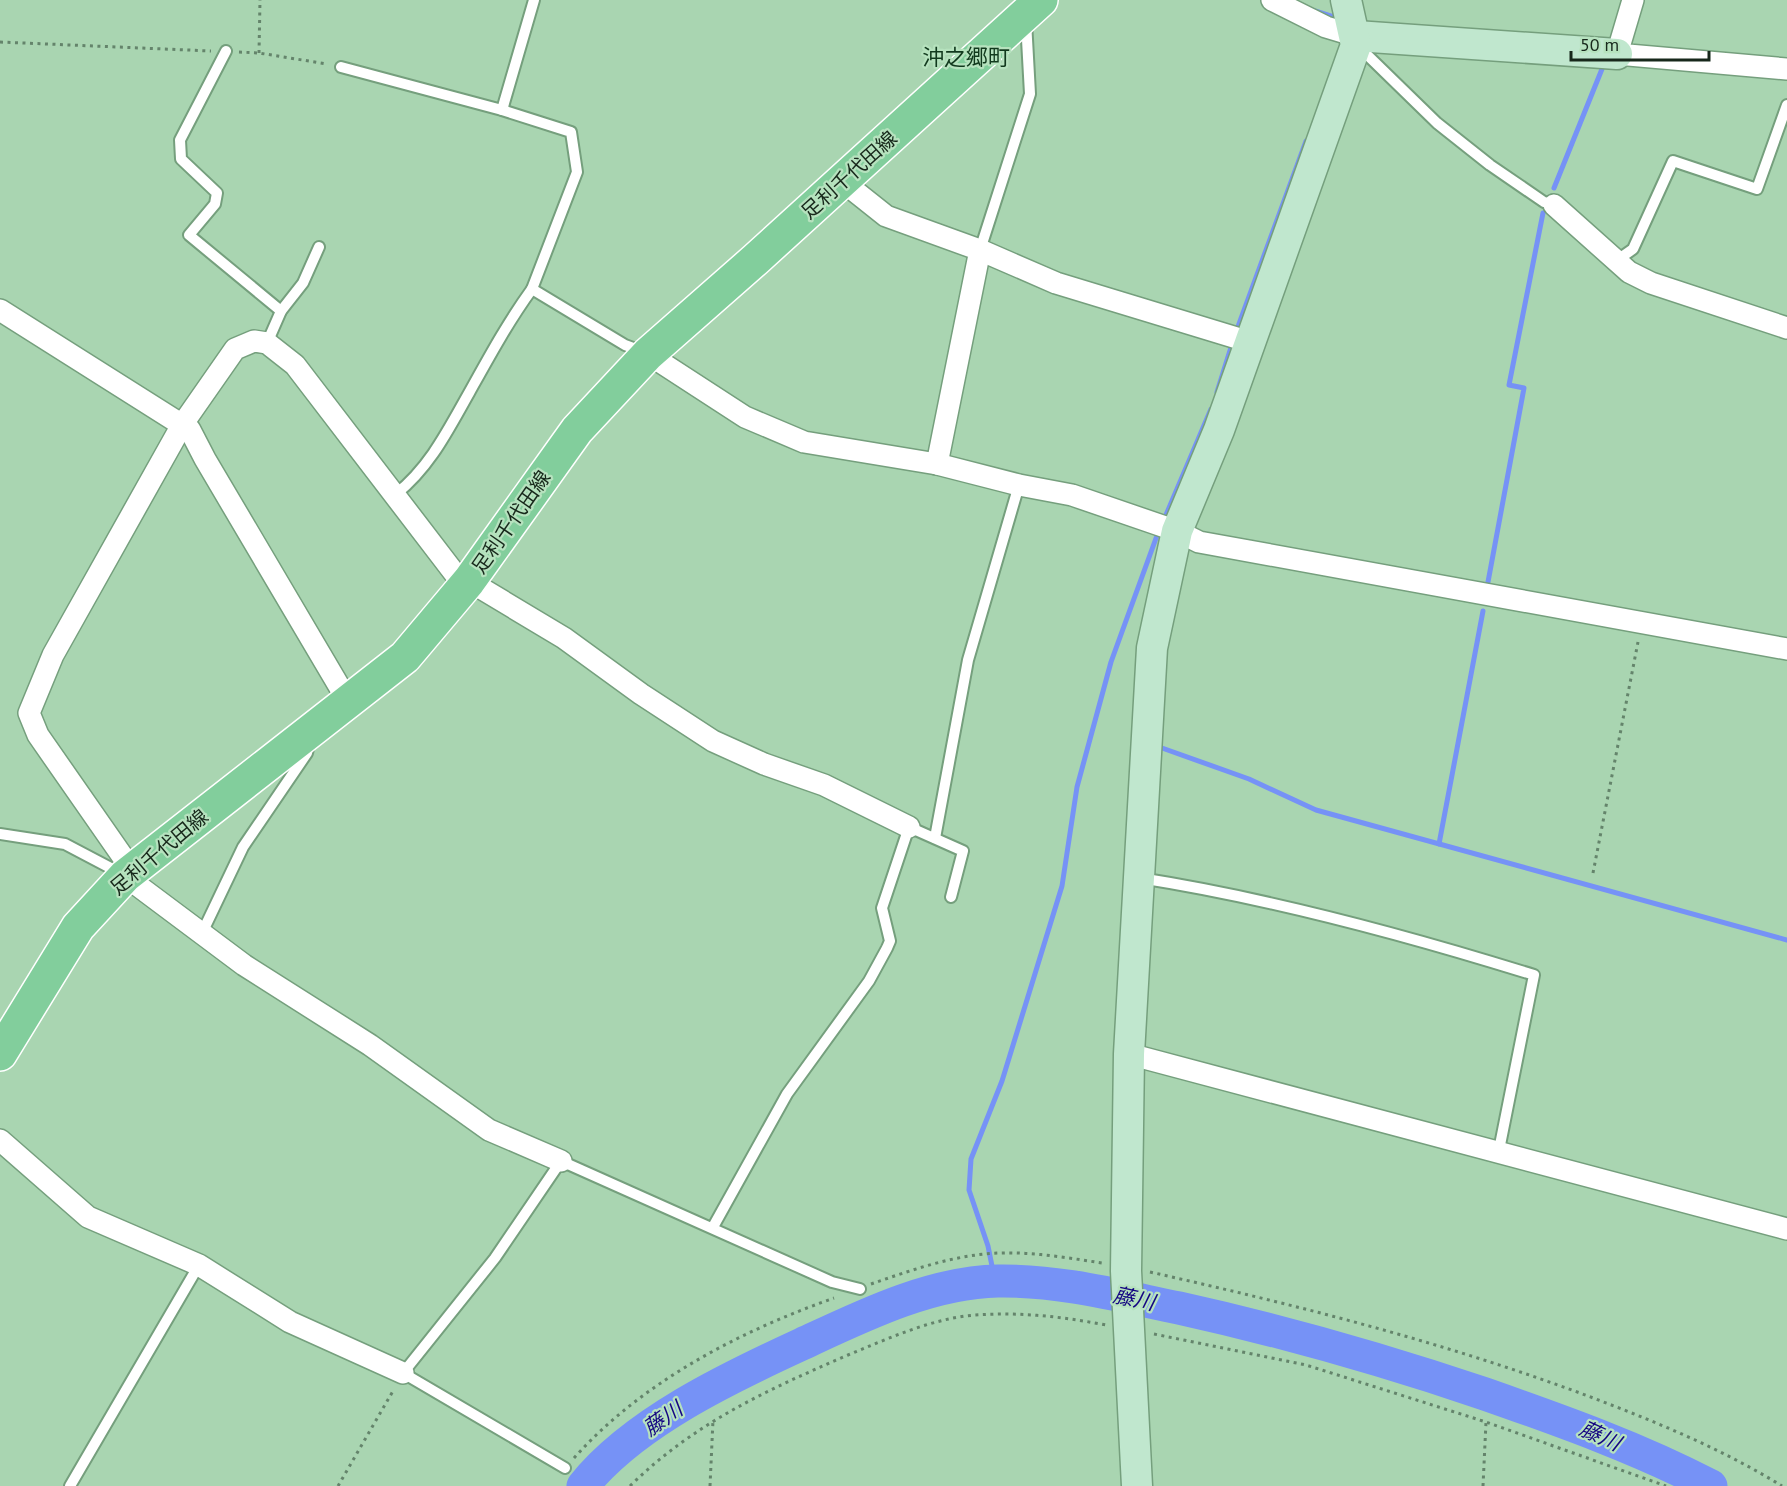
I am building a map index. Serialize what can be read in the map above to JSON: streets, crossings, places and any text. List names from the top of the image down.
{
  "streets": {
    "main road": ["足利千代田線"]
  },
  "districts": ["沖之郷町"],
  "water": ["藤川"],
  "scale_bar": "50 m"
}
